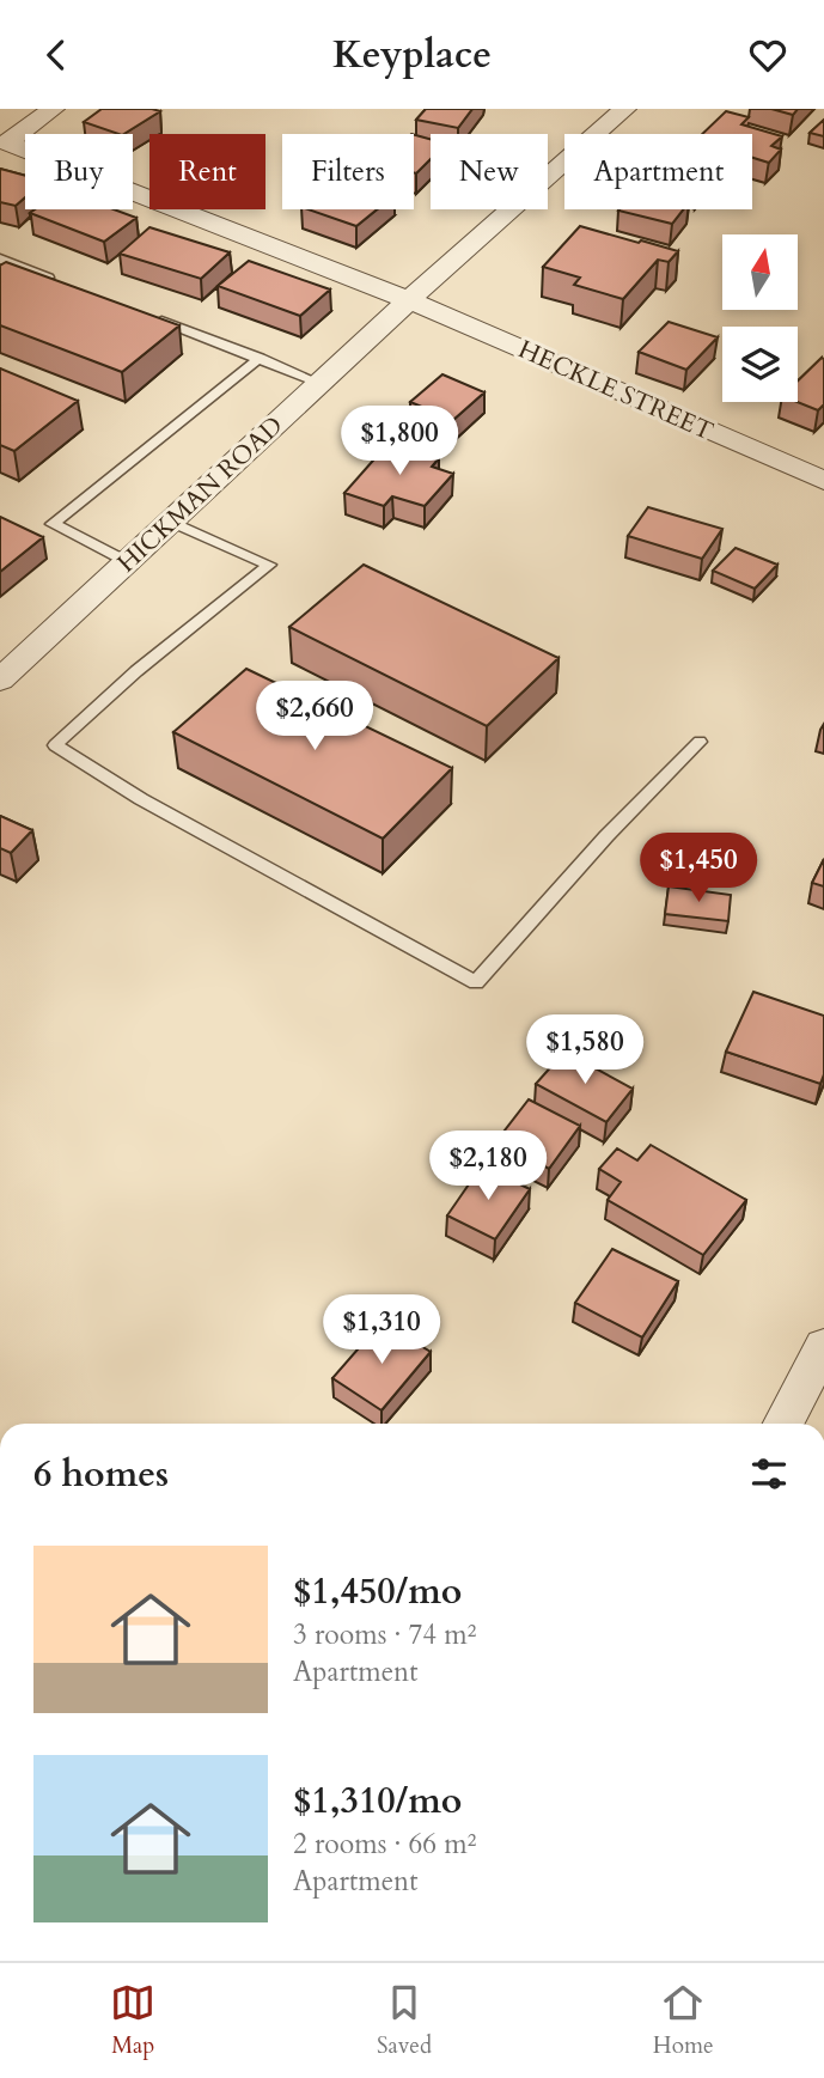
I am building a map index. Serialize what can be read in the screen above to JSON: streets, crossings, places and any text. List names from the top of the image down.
{
  "streets": {
    "street": ["HECKLE STREET", "HICKMAN ROAD"]
  },
  "crossings": [
    ["HECKLE STREET", "HICKMAN ROAD"]
  ],
  "north": "top",
  "page": {
    "header": "Keyplace",
    "chip": [
      "Buy",
      "Rent",
      "Filters",
      "New",
      "Apartment"
    ],
    "price": [
      "$1,800",
      "$2,660",
      "$1,450",
      "$1,580",
      "$2,180",
      "$1,310"
    ],
    "heading": "6 homes",
    "list": [
      {
        "name": "$1,450/mo",
        "note": "3 rooms · 74 m² · Apartment"
      },
      {
        "name": "$1,310/mo",
        "note": "2 rooms · 66 m² · Apartment"
      }
    ],
    "tabs": ["Map", "Saved", "Home"]
  }
}
